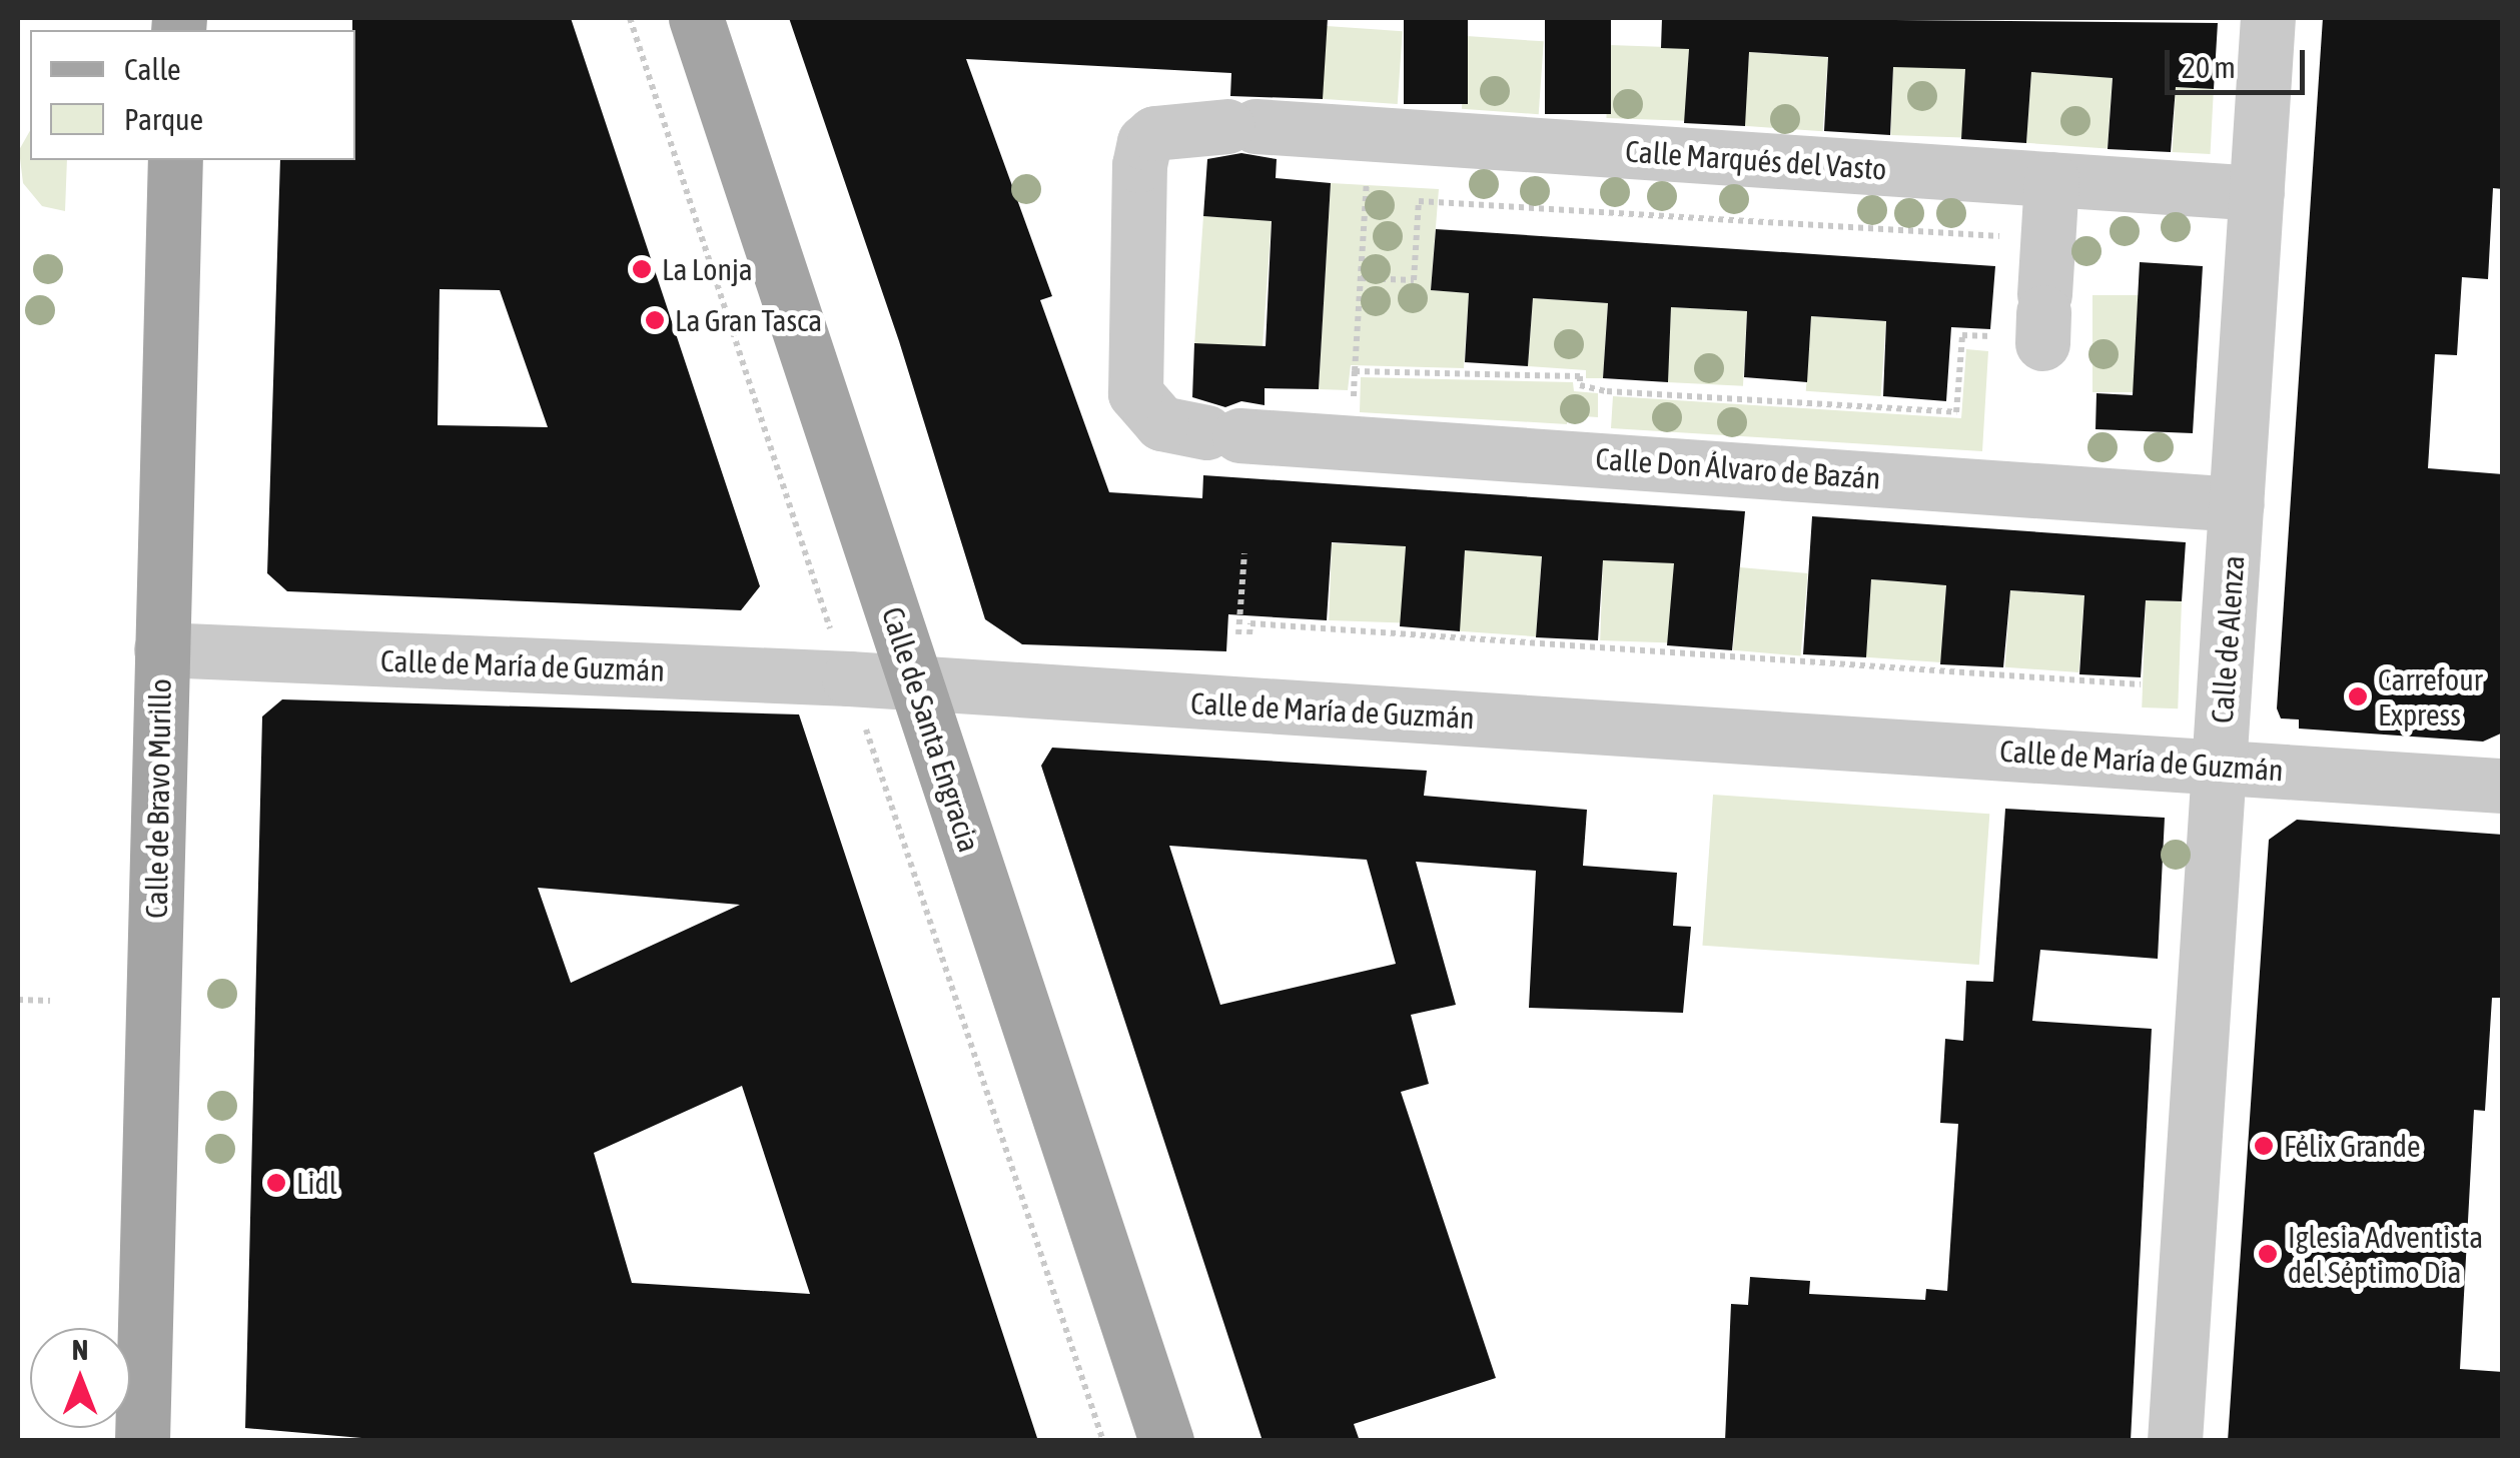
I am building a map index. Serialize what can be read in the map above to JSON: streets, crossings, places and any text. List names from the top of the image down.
{
  "streets": {
    "main road": ["Calle de Santa Engracia", "Calle de Bravo Murillo"],
    "street": [
      "Calle Marqués del Vasto",
      "Calle Don Álvaro de Bazán",
      "Calle de Alenza",
      "Calle de María de Guzmán"
    ]
  },
  "crossings": [
    ["Calle Marqués del Vasto", "Calle Don Álvaro de Bazán"],
    ["Calle Marqués del Vasto", "Calle de Alenza"],
    ["Calle Don Álvaro de Bazán", "Calle de Alenza"],
    ["Calle de Alenza", "Calle de María de Guzmán"],
    ["Calle de María de Guzmán", "Calle de Santa Engracia"],
    ["Calle de María de Guzmán", "Calle de Bravo Murillo"]
  ],
  "places": [
    "La Lonja",
    "La Gran Tasca",
    "Carrefour Express",
    "Félix Grande",
    "Lidl",
    "Iglesia Adventista del Séptimo Día"
  ],
  "legend": ["Calle", "Parque"],
  "scale_bar": "20 m",
  "north": "top"
}
